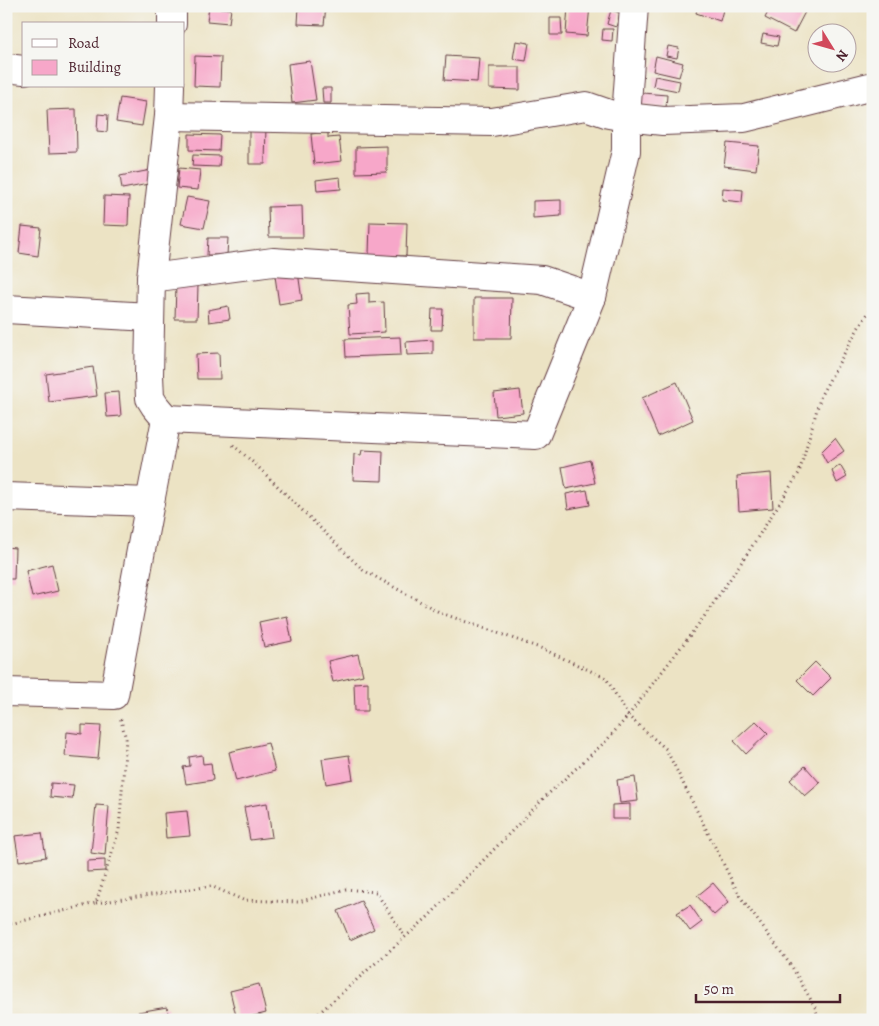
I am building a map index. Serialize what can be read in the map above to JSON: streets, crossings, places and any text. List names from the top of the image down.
{
  "legend": ["Road", "Building"],
  "scale_bar": "50 m",
  "north": "bottom right"
}
